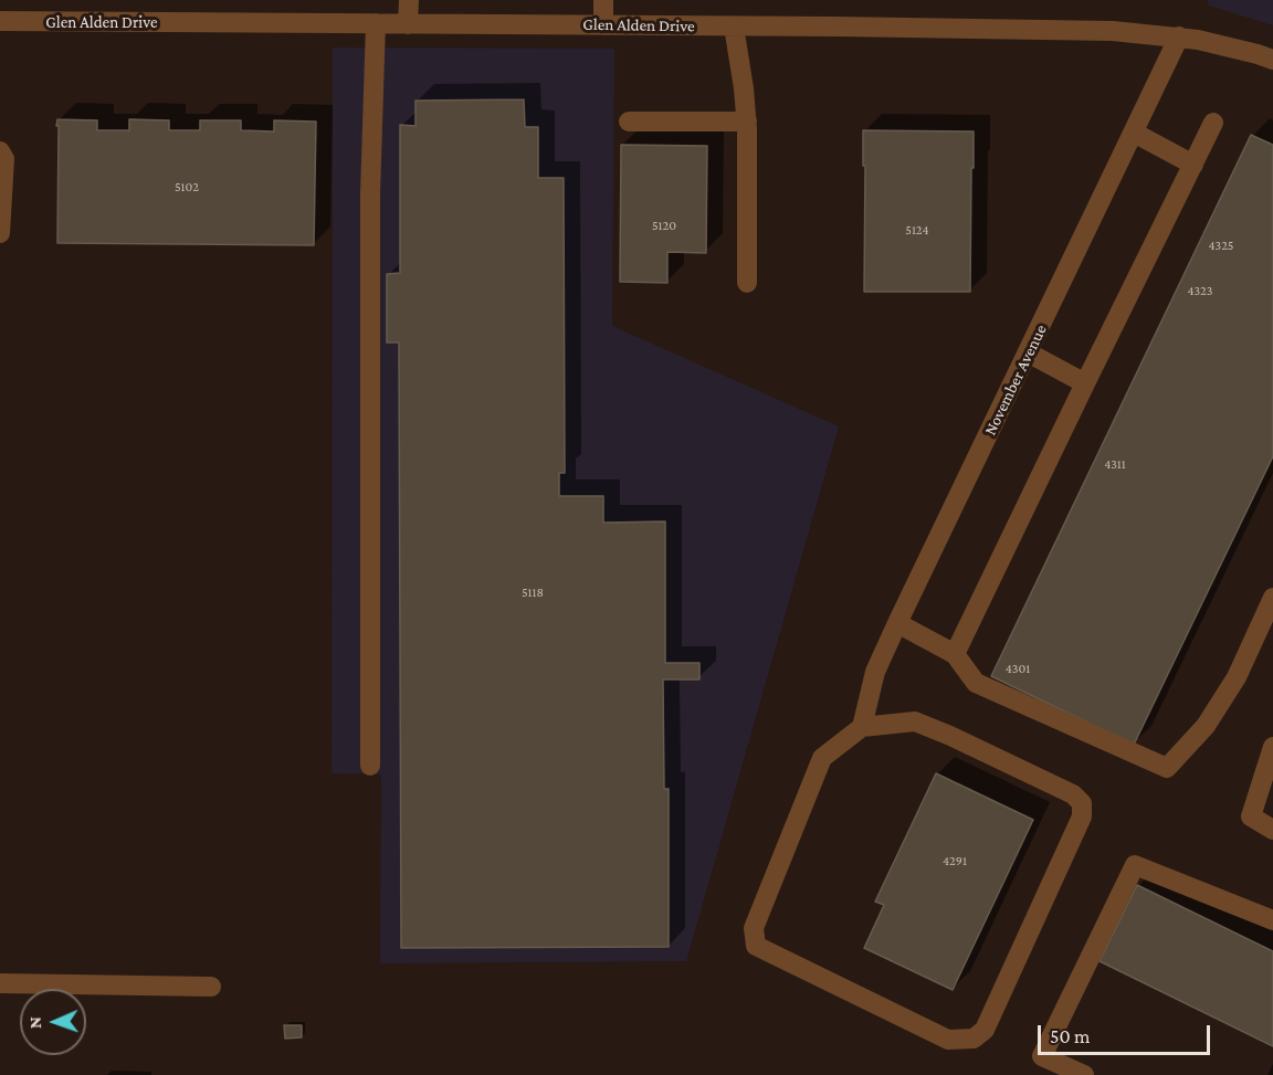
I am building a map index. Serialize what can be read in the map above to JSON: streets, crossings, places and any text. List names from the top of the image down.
{
  "streets": {
    "street": ["Glen Alden Drive", "November Avenue"]
  },
  "crossings": [
    ["Glen Alden Drive", "November Avenue"]
  ],
  "house_numbers": [
    "5102",
    "5120",
    "5124",
    "4325",
    "4323",
    "4311",
    "5118",
    "4301",
    "4291"
  ],
  "scale_bar": "50 m",
  "north": "left"
}
